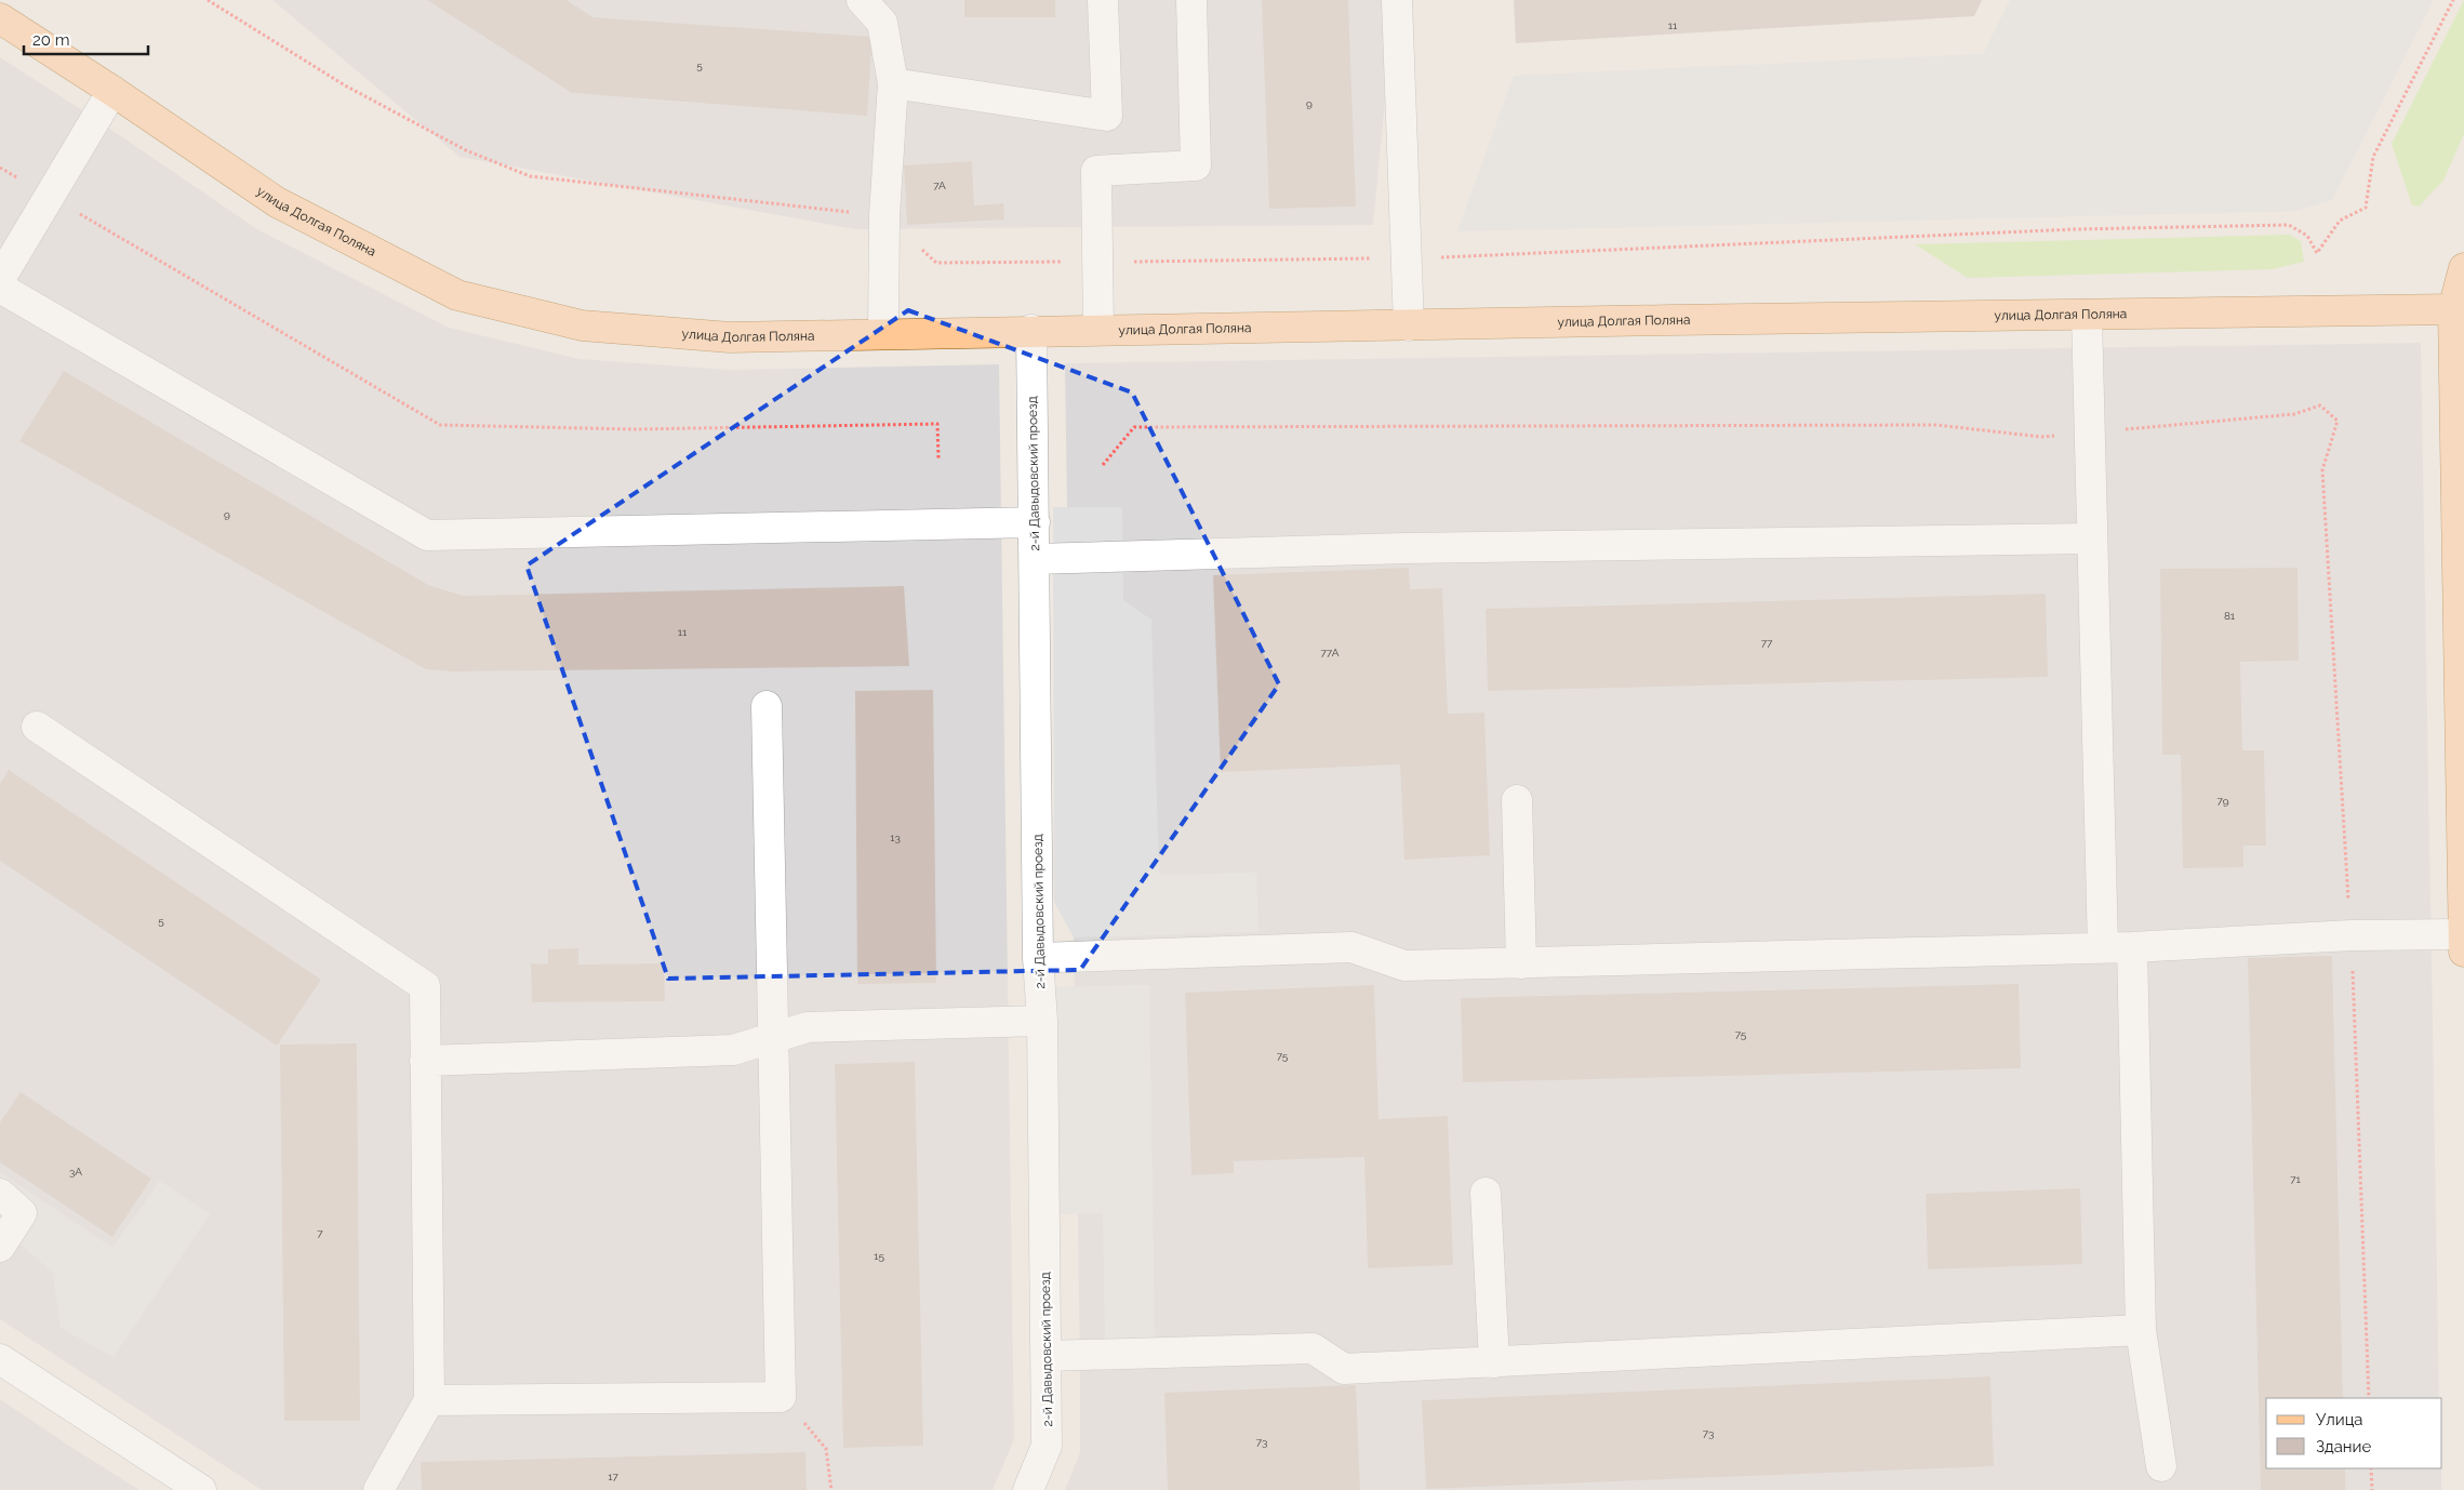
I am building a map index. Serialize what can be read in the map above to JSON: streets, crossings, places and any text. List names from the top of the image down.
{
  "streets": {
    "main road": ["улица Долгая Поляна"],
    "street": ["2-й Давыдовский проезд"]
  },
  "crossings": [
    ["улица Долгая Поляна", "2-й Давыдовский проезд"]
  ],
  "house_numbers": [
    "11",
    "5",
    "9",
    "7А",
    "9",
    "81",
    "11",
    "77",
    "77А",
    "79",
    "13",
    "5",
    "75",
    "75",
    "3А",
    "71",
    "7",
    "15",
    "73",
    "73",
    "17"
  ],
  "legend": ["Улица", "Здание"],
  "scale_bar": "20 m"
}
